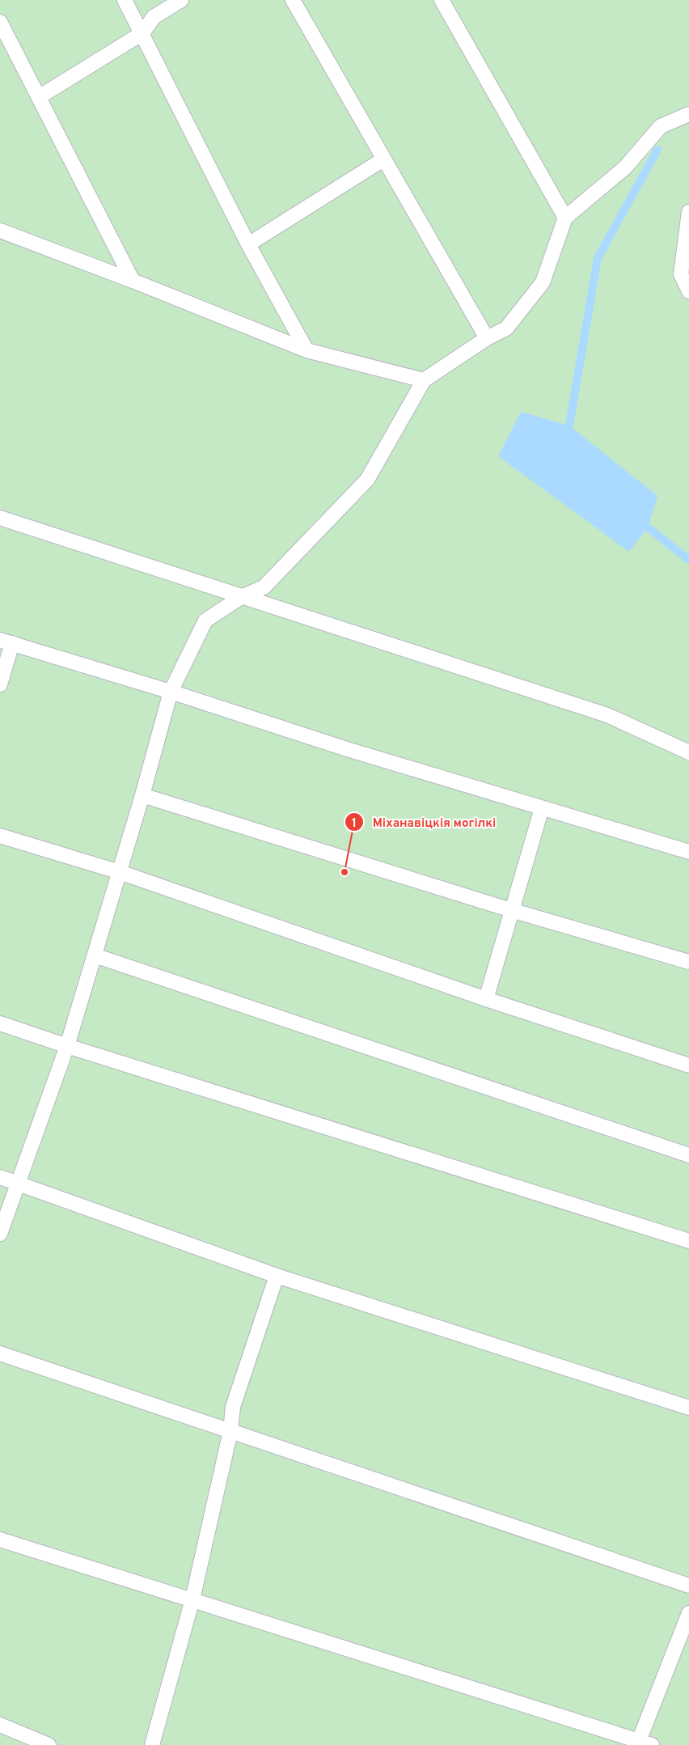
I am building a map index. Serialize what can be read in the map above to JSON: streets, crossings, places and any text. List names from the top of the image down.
{
  "places": ["Міханавіцкія могілкі"]
}
